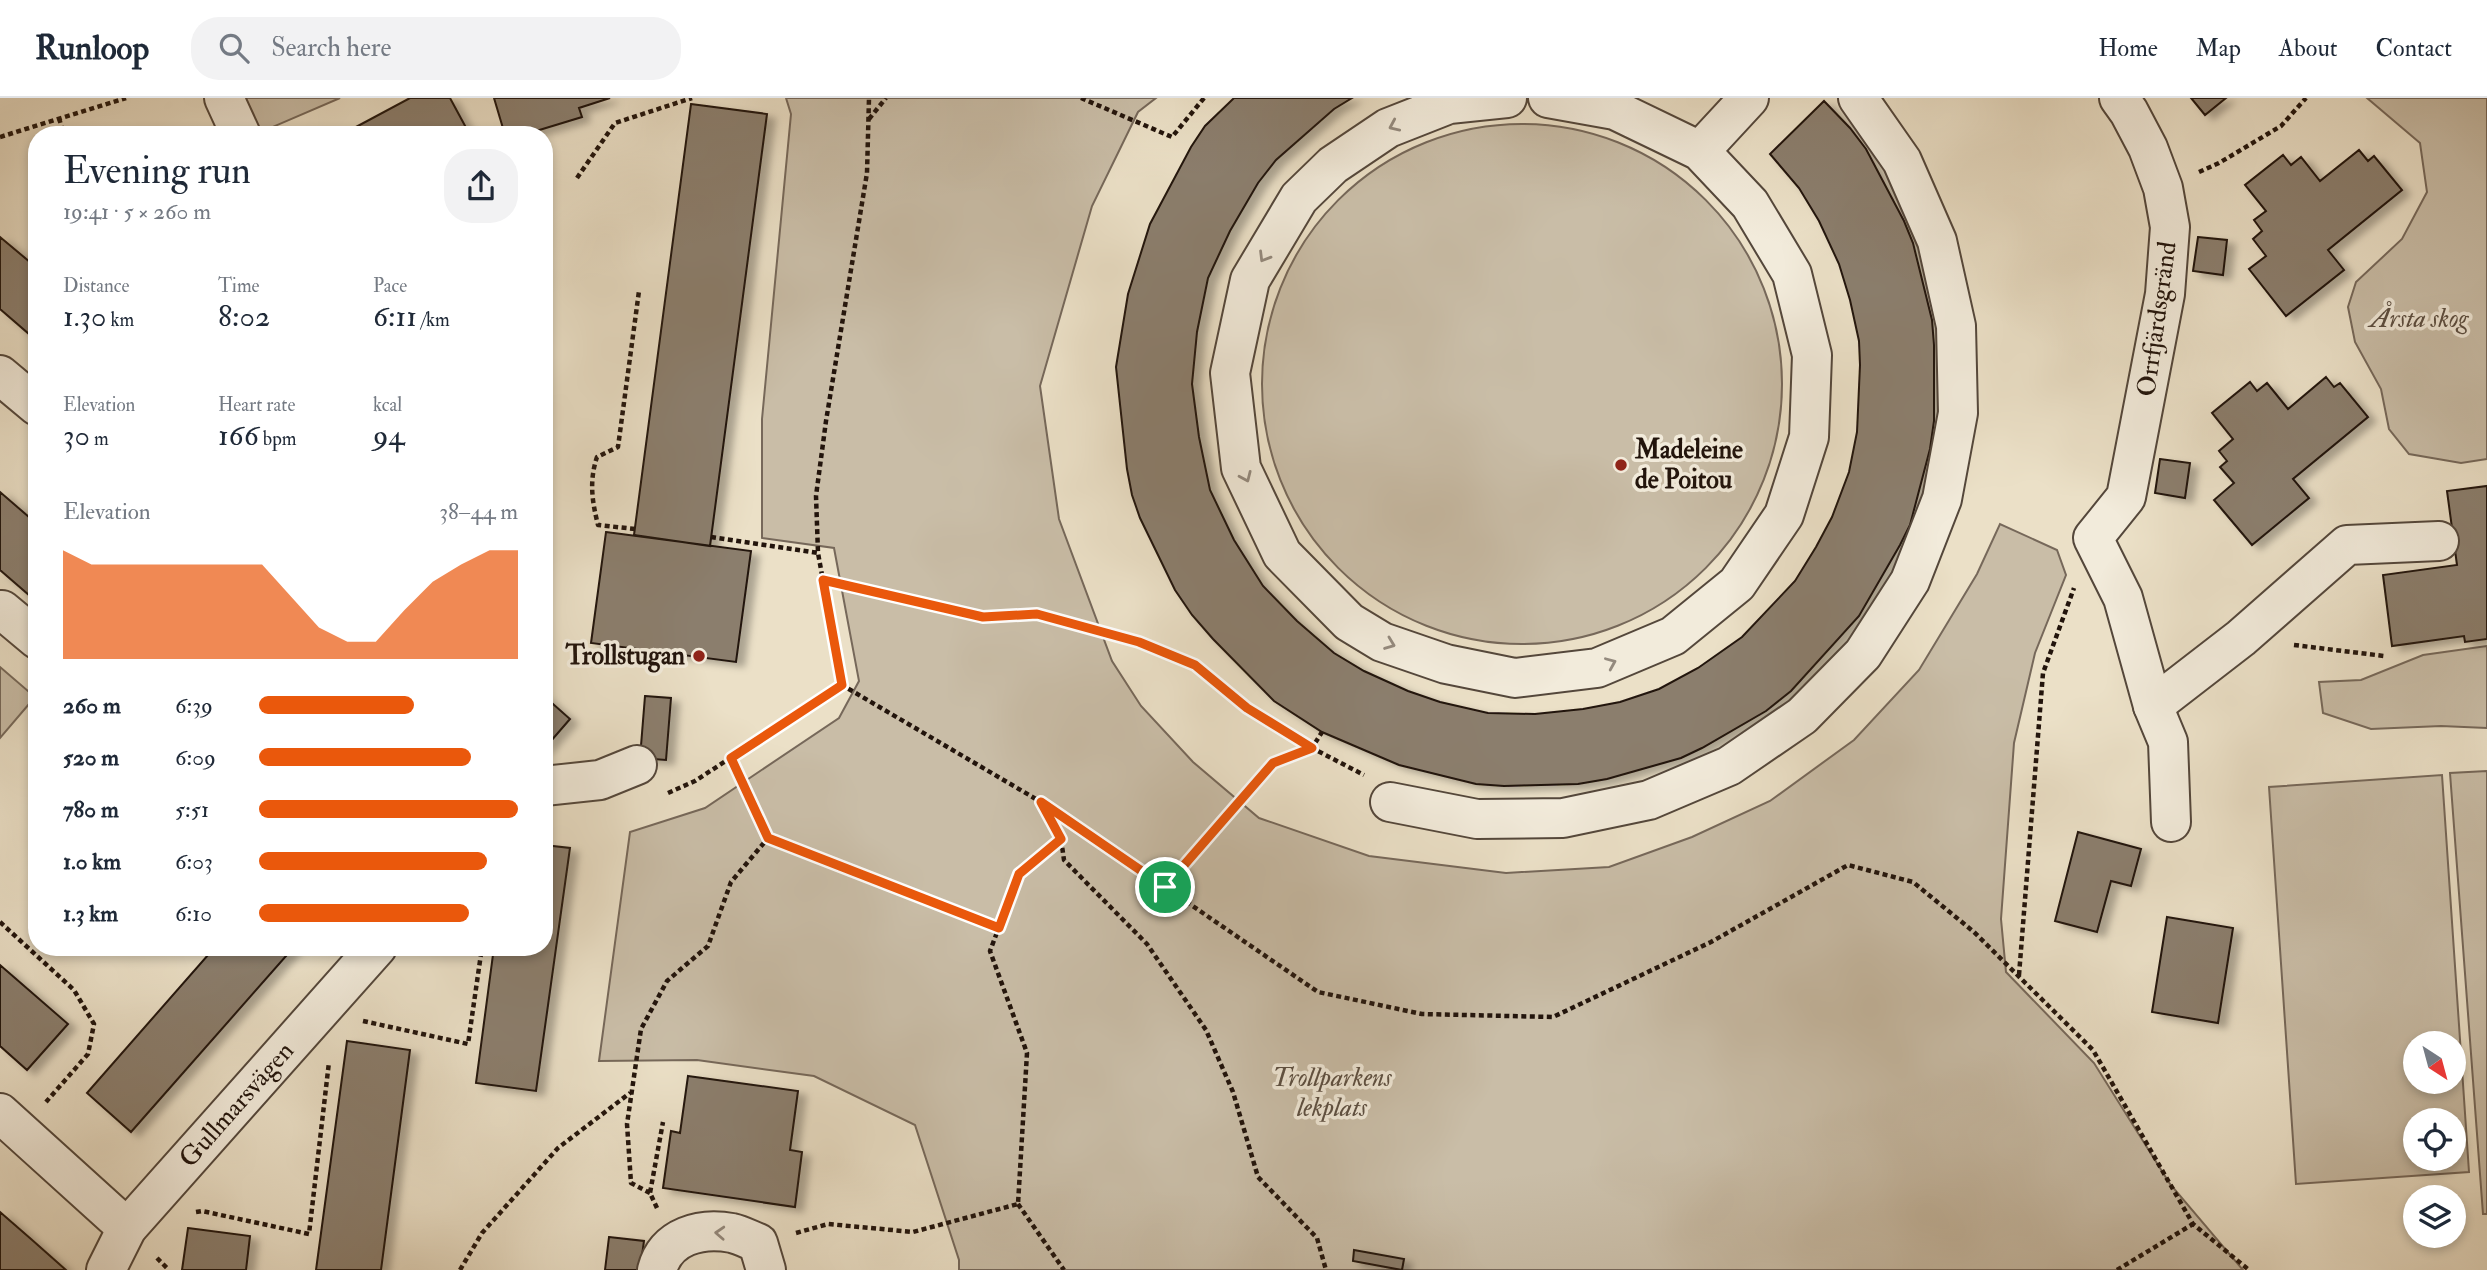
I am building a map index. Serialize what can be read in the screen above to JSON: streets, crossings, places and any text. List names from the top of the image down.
{
  "streets": {
    "street": ["Orrfjärdsgränd", "Gullmarsvägen"]
  },
  "parks": ["Årsta skog", "Trollparkens lekplats"],
  "places": ["Madeleine de Poitou", "Trollstugan"],
  "north": "bottom right",
  "page": {
    "header": "Runloop",
    "search": "Search here",
    "nav": [
      "Home",
      "Map",
      "About",
      "Contact"
    ],
    "heading": ["Evening run", "19:41 · 5 × 260 m"],
    "stats": [
      ["Distance", "1.30 km"],
      ["Time", "8:02"],
      ["Pace", "6:11 /km"],
      ["Elevation", "30 m"],
      ["Heart rate", "166 bpm"],
      ["kcal", "94"]
    ],
    "chart": ["Elevation", "38–44 m"],
    "list": [
      {
        "name": "260 m",
        "note": "6:39"
      },
      {
        "name": "520 m",
        "note": "6:09"
      },
      {
        "name": "780 m",
        "note": "5:51"
      },
      {
        "name": "1.0 km",
        "note": "6:03"
      },
      {
        "name": "1.3 km",
        "note": "6:10"
      }
    ]
  }
}
